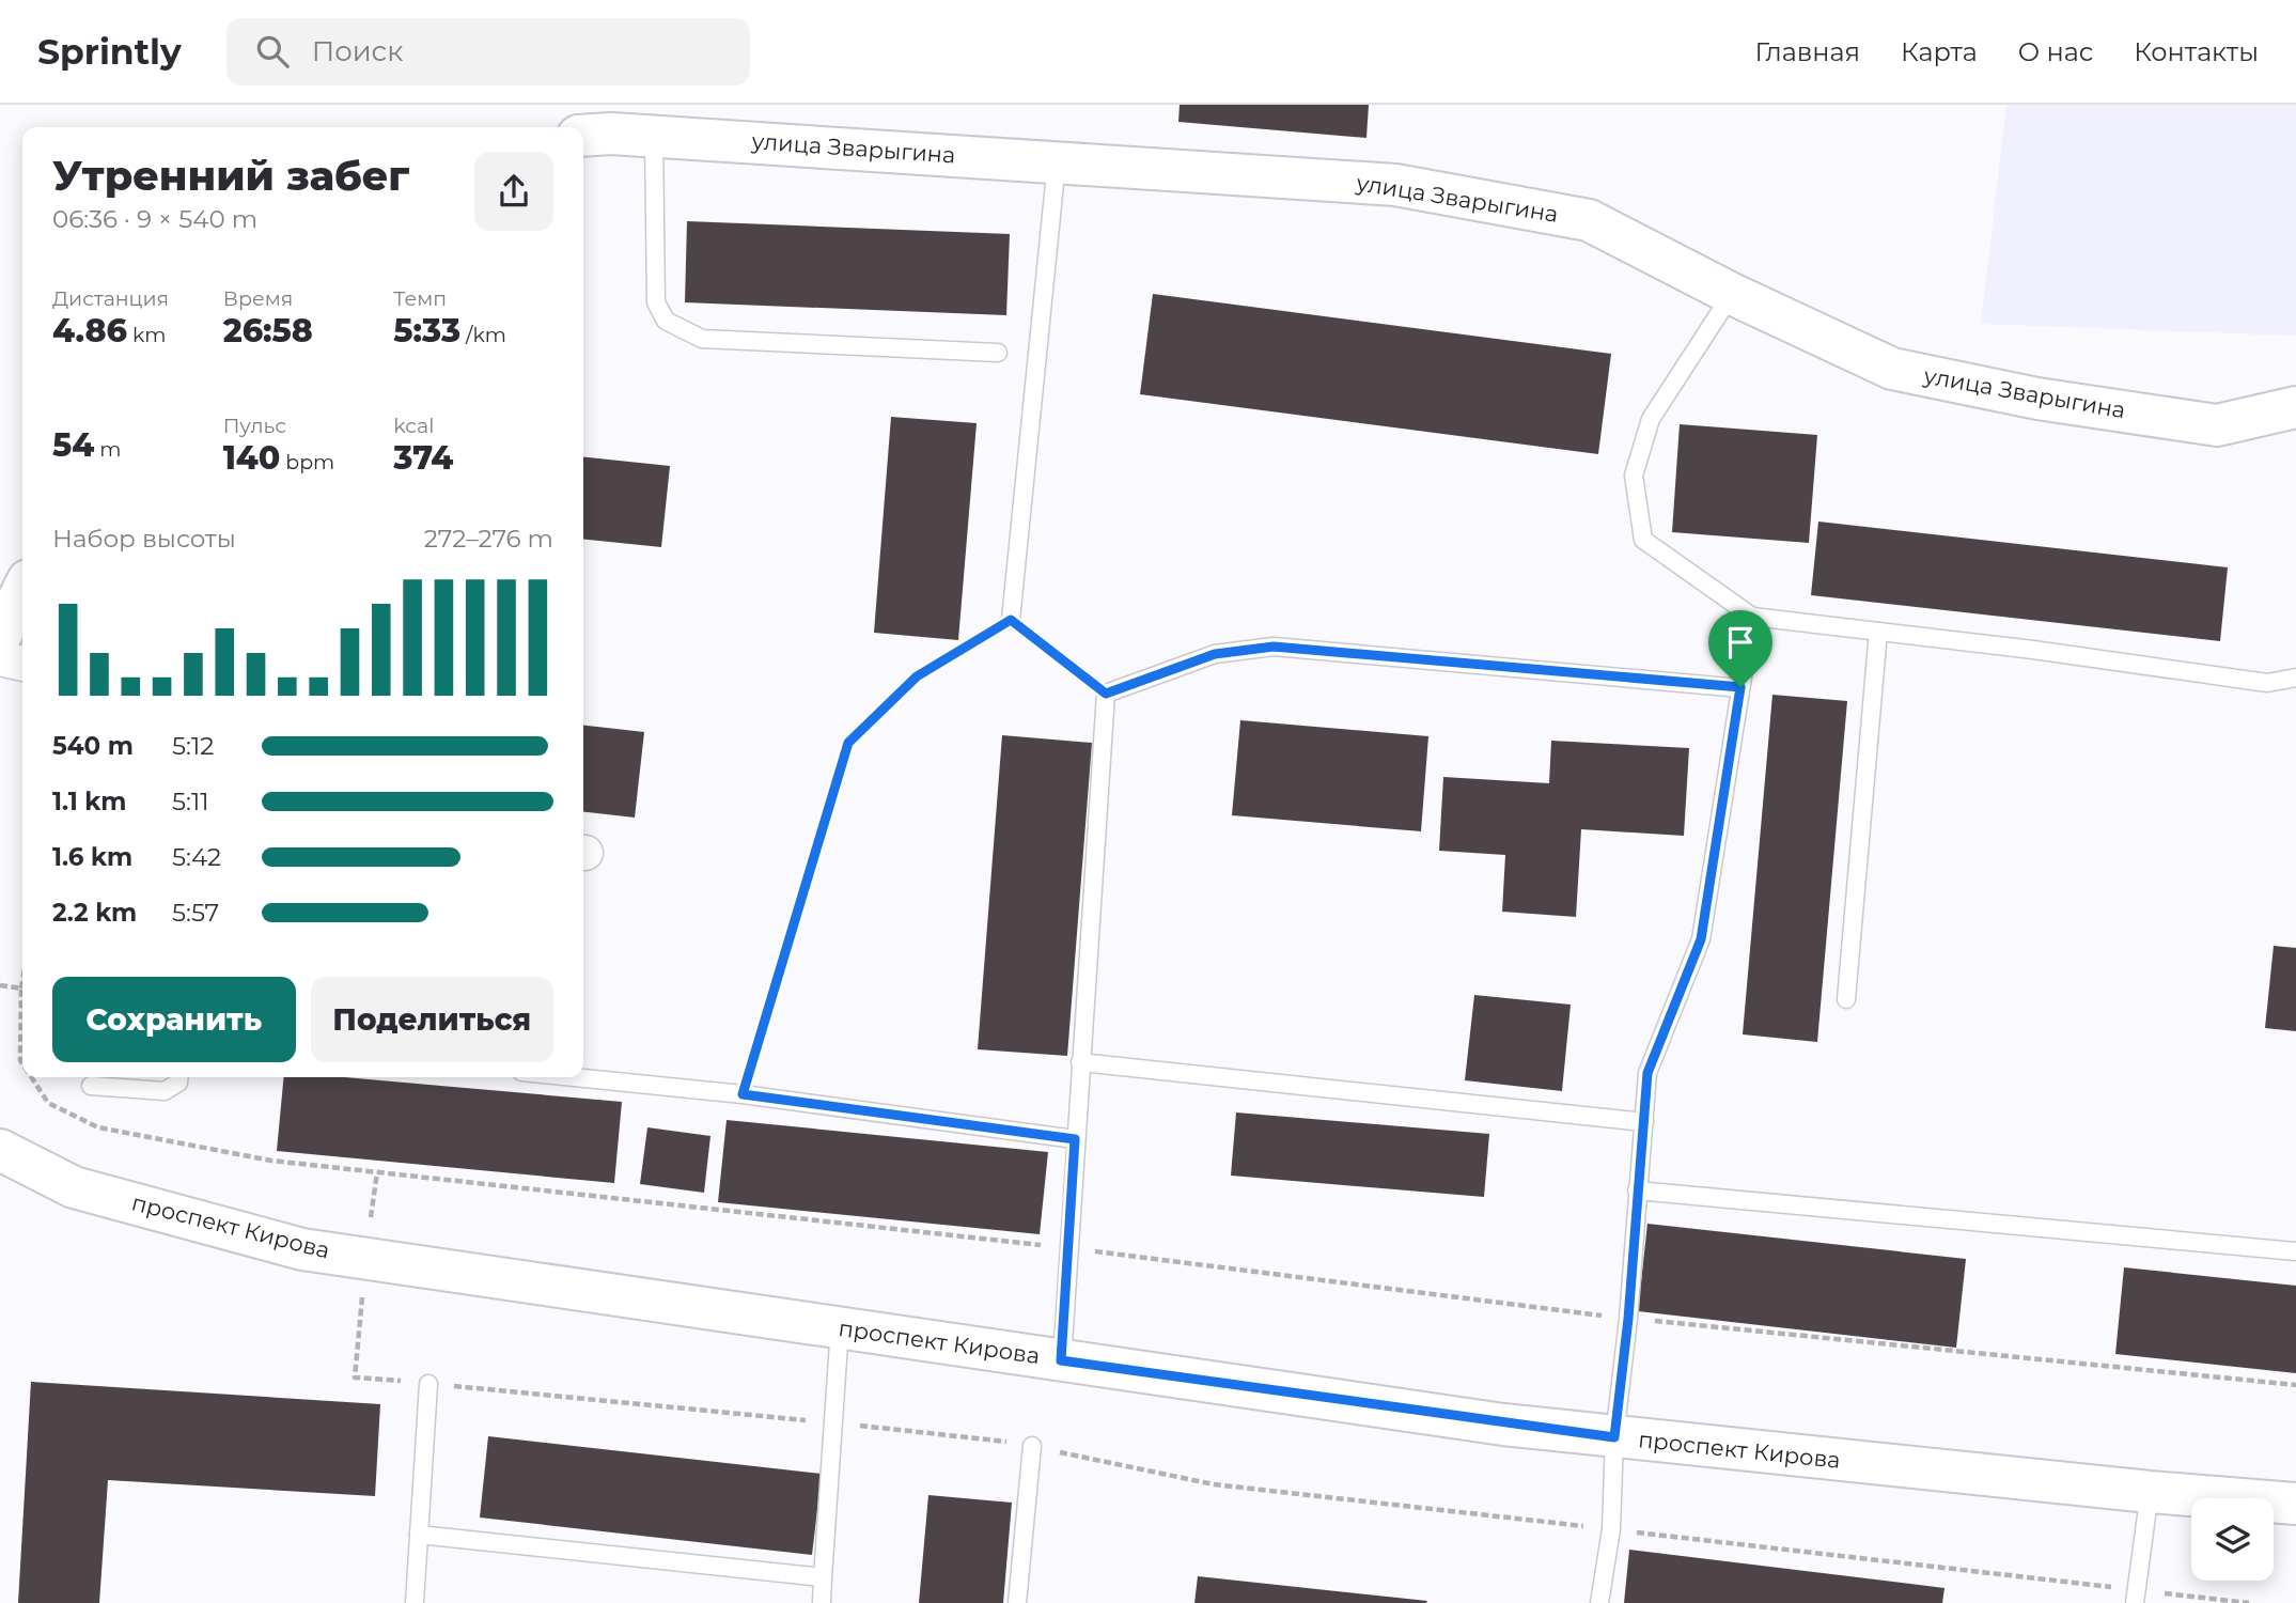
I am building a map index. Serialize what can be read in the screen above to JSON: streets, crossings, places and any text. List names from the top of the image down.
{
  "streets": {
    "main road": ["улица Зварыгина", "проспект Кирова"]
  },
  "page": {
    "header": "Sprintly",
    "search": "Поиск",
    "nav": [
      "Главная",
      "Карта",
      "О нас",
      "Контакты"
    ],
    "heading": ["Утренний забег", "06:36 · 9 × 540 m"],
    "stats": [
      ["Дистанция", "4.86 km"],
      ["Время", "26:58"],
      ["Темп", "5:33 /km"],
      ["54 m"],
      ["Пульс", "140 bpm"],
      ["kcal", "374"]
    ],
    "chart": ["Набор высоты", "272–276 m"],
    "list": [
      {
        "name": "540 m",
        "note": "5:12"
      },
      {
        "name": "1.1 km",
        "note": "5:11"
      },
      {
        "name": "1.6 km",
        "note": "5:42"
      },
      {
        "name": "2.2 km",
        "note": "5:57"
      }
    ],
    "buttons": ["Сохранить", "Поделиться"]
  }
}
